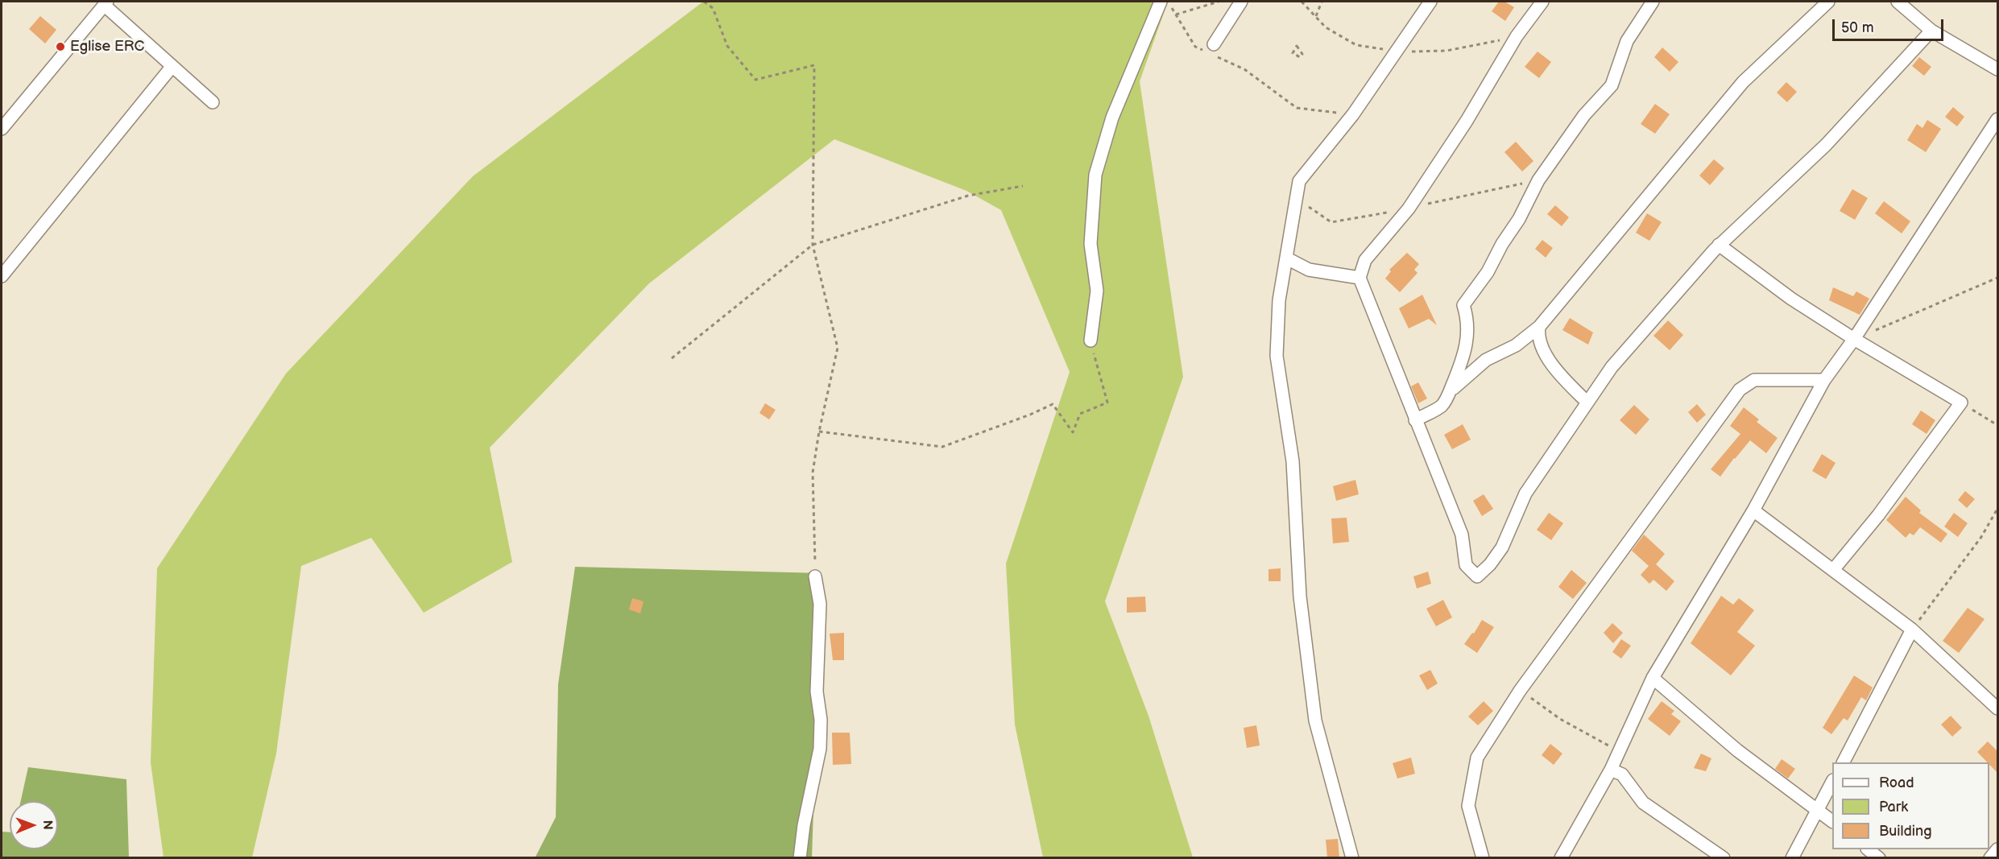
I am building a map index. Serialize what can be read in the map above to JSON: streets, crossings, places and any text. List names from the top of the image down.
{
  "places": ["Eglise ERC"],
  "legend": ["Road", "Park", "Building"],
  "scale_bar": "50 m",
  "north": "right"
}
